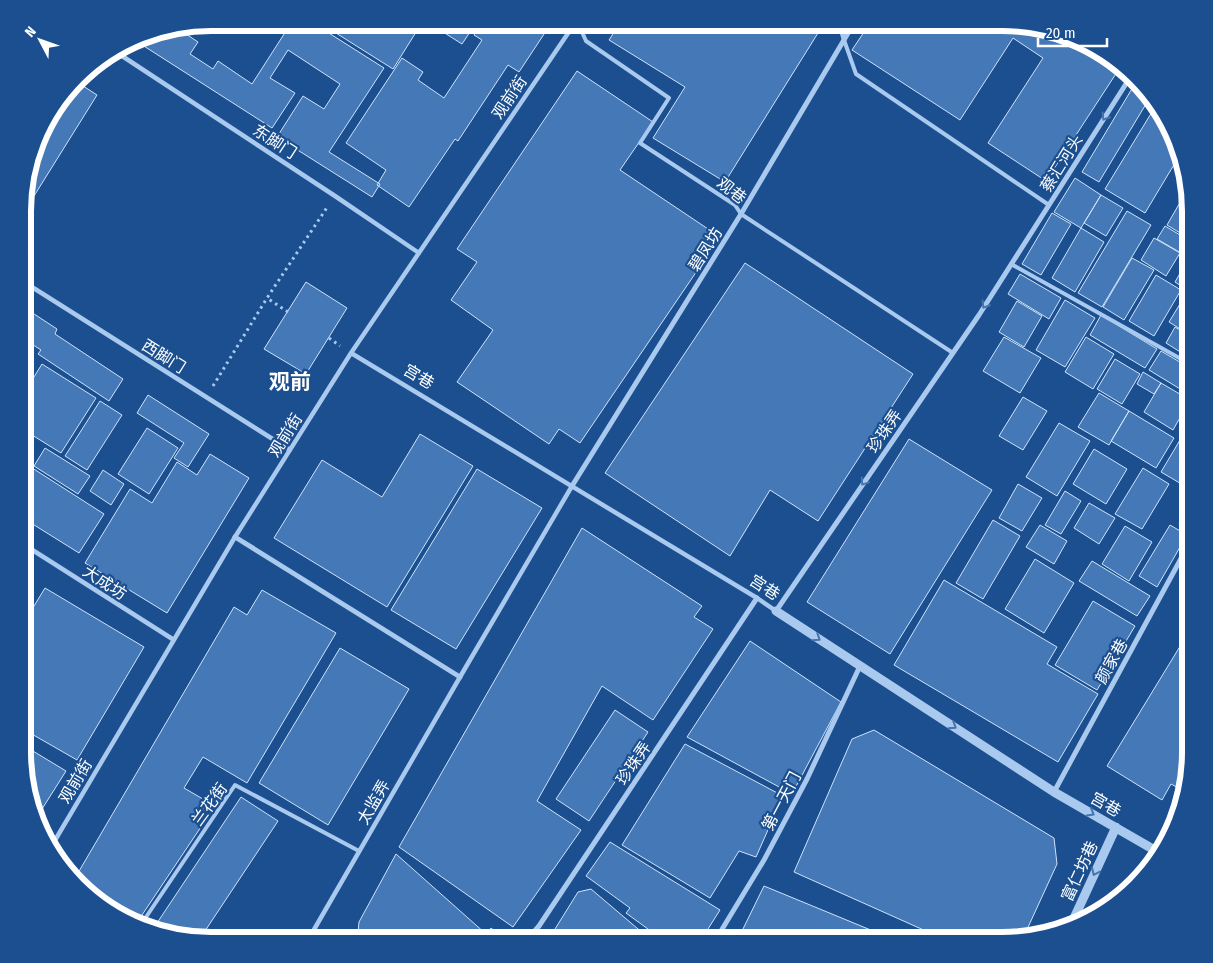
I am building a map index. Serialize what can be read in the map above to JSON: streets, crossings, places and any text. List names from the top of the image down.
{
  "streets": {
    "street": [
      "观前街",
      "东脚门",
      "蔡汇河头",
      "碧凤坊",
      "西脚门",
      "宫巷",
      "珍珠弄",
      "大成坊",
      "颜家巷",
      "第一天门",
      "太监弄",
      "富仁坊巷"
    ],
    "lane": ["观巷", "兰花街"]
  },
  "crossings": [
    ["观前街", "东脚门"],
    ["观前街", "西脚门"],
    ["观前街", "宫巷"],
    ["观前街", "大成坊"],
    ["蔡汇河头", "珍珠弄"],
    ["观巷", "碧凤坊"],
    ["观巷", "珍珠弄"],
    ["碧凤坊", "宫巷"],
    ["碧凤坊", "太监弄"],
    ["宫巷", "珍珠弄"],
    ["宫巷", "颜家巷"],
    ["宫巷", "第一天门"],
    ["宫巷", "太监弄"],
    ["宫巷", "富仁坊巷"],
    ["太监弄", "兰花街"]
  ],
  "one_way": [
    "蔡汇河头",
    "宫巷",
    "珍珠弄",
    "富仁坊巷"
  ],
  "districts": ["观前"],
  "scale_bar": "20 m",
  "north": "top left"
}
